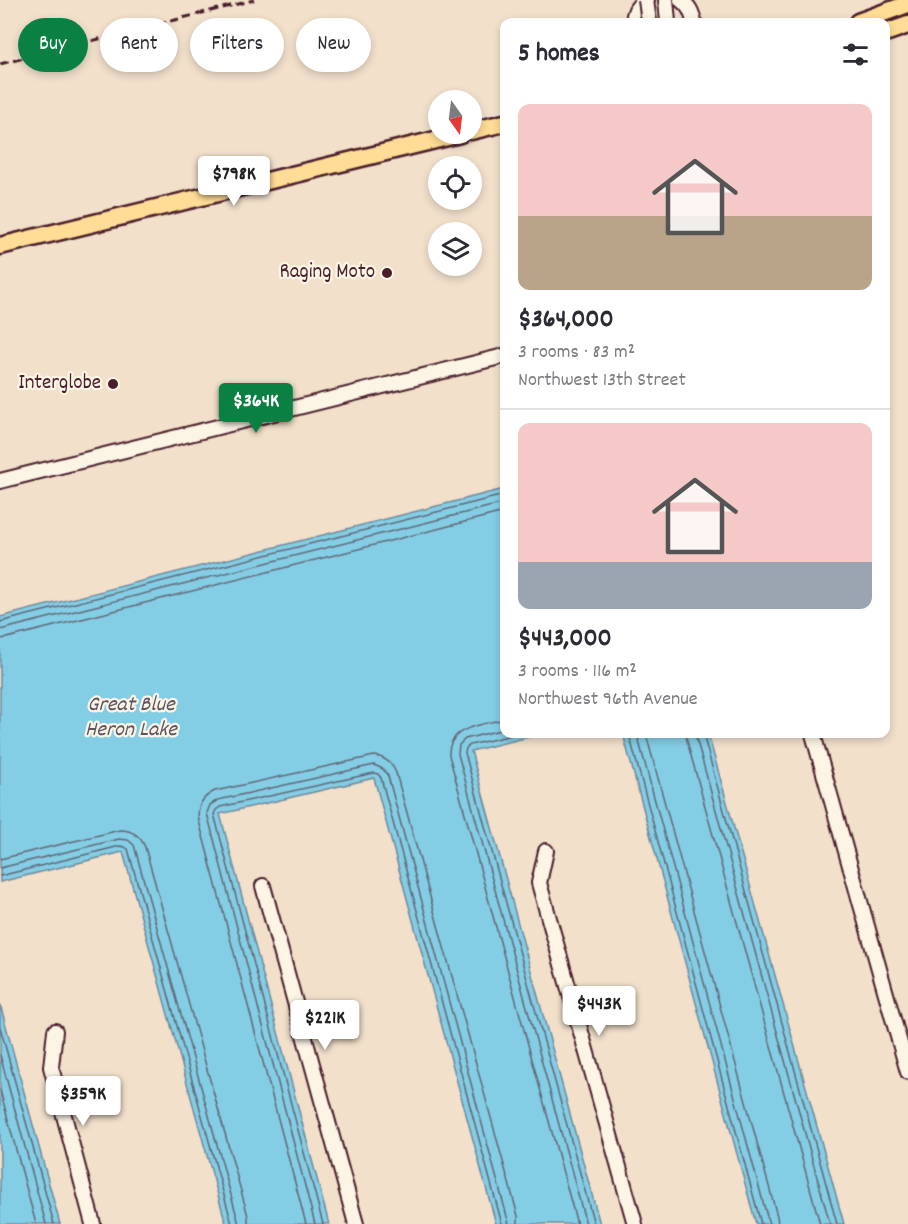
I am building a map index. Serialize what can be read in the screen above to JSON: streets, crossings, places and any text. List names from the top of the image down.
{
  "water": ["Great Blue Heron Lake"],
  "places": ["Raging Moto", "Interglobe"],
  "north": "bottom",
  "page": {
    "chip": [
      "Buy",
      "Rent",
      "Filters",
      "New"
    ],
    "heading": "5 homes",
    "list": [
      {
        "name": "$364,000",
        "note": "3 rooms · 83 m² · Northwest 13th Street"
      },
      {
        "name": "$443,000",
        "note": "3 rooms · 116 m² · Northwest 96th Avenue"
      }
    ],
    "price": [
      "$798K",
      "$364K",
      "$443K",
      "$221K",
      "$359K"
    ]
  }
}
